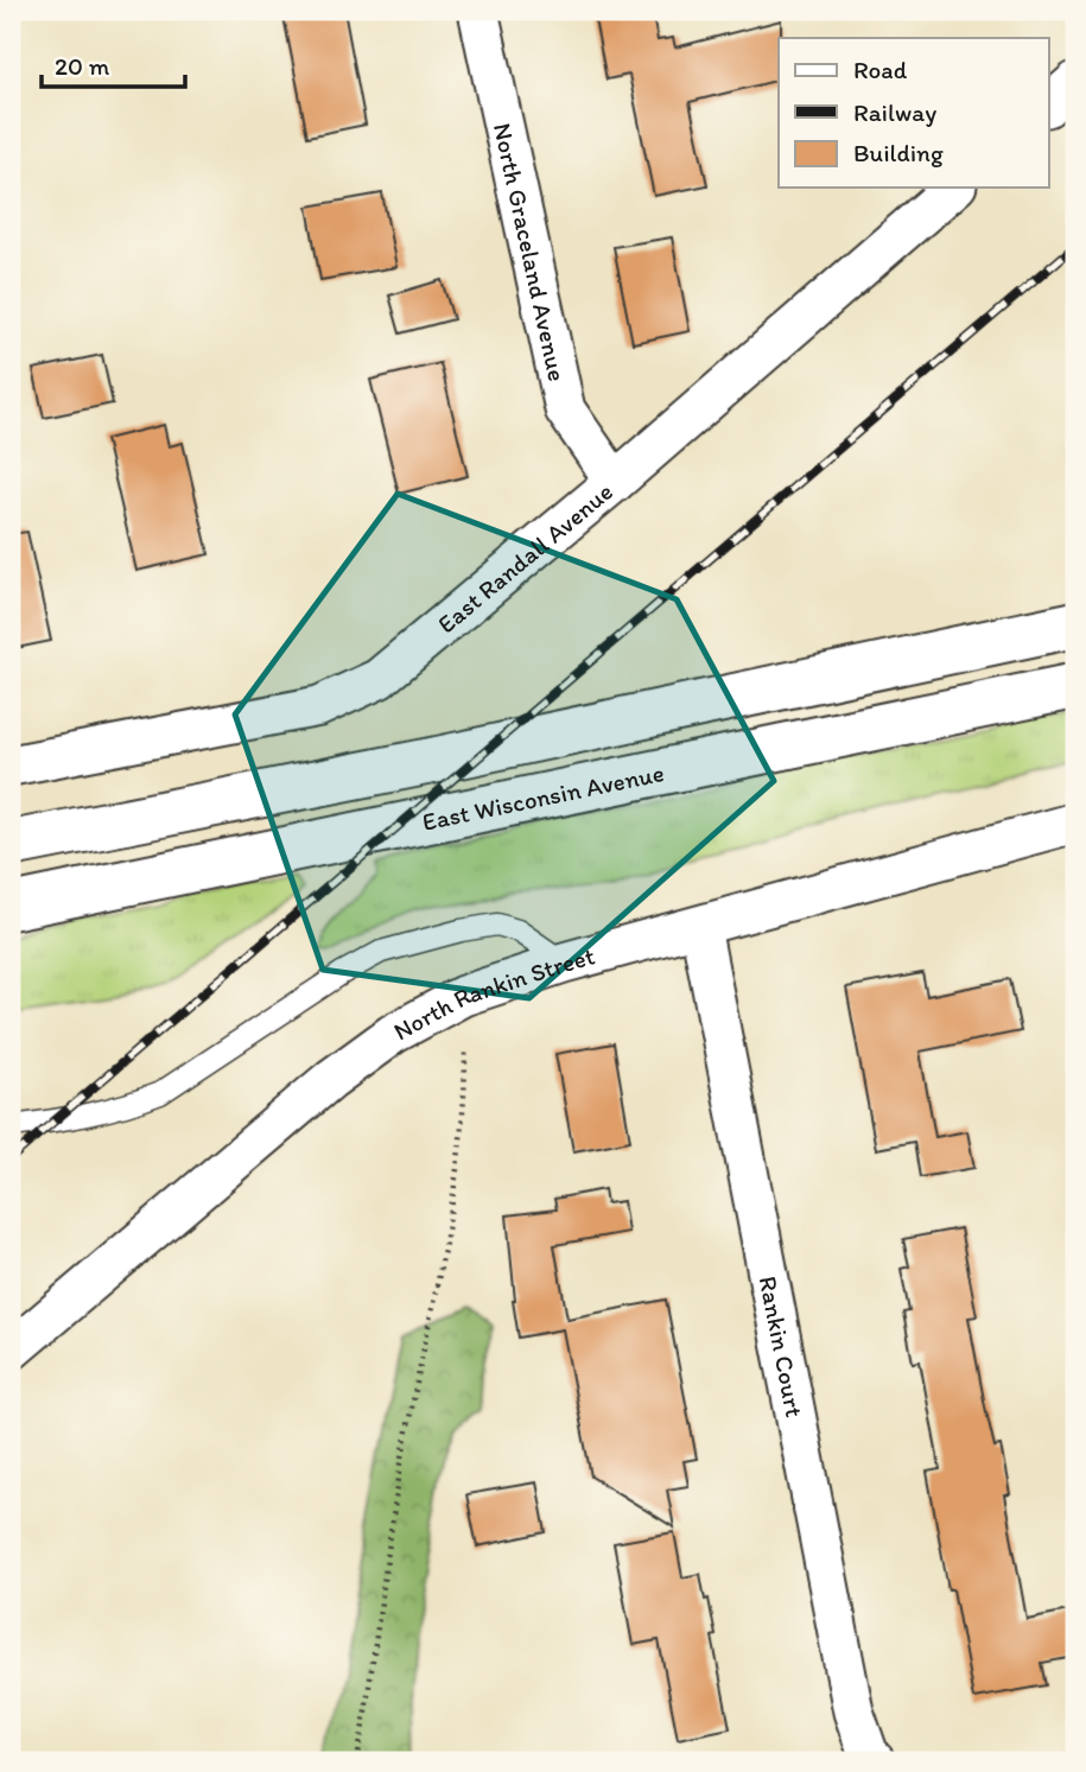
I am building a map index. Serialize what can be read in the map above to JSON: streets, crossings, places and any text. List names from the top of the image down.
{
  "streets": {
    "main road": ["East Wisconsin Avenue"],
    "street": [
      "North Graceland Avenue",
      "East Randall Avenue",
      "North Rankin Street",
      "Rankin Court"
    ]
  },
  "crossings": [
    ["North Graceland Avenue", "East Randall Avenue"],
    ["North Rankin Street", "Rankin Court"]
  ],
  "legend": ["Road", "Railway", "Building"],
  "scale_bar": "20 m"
}
